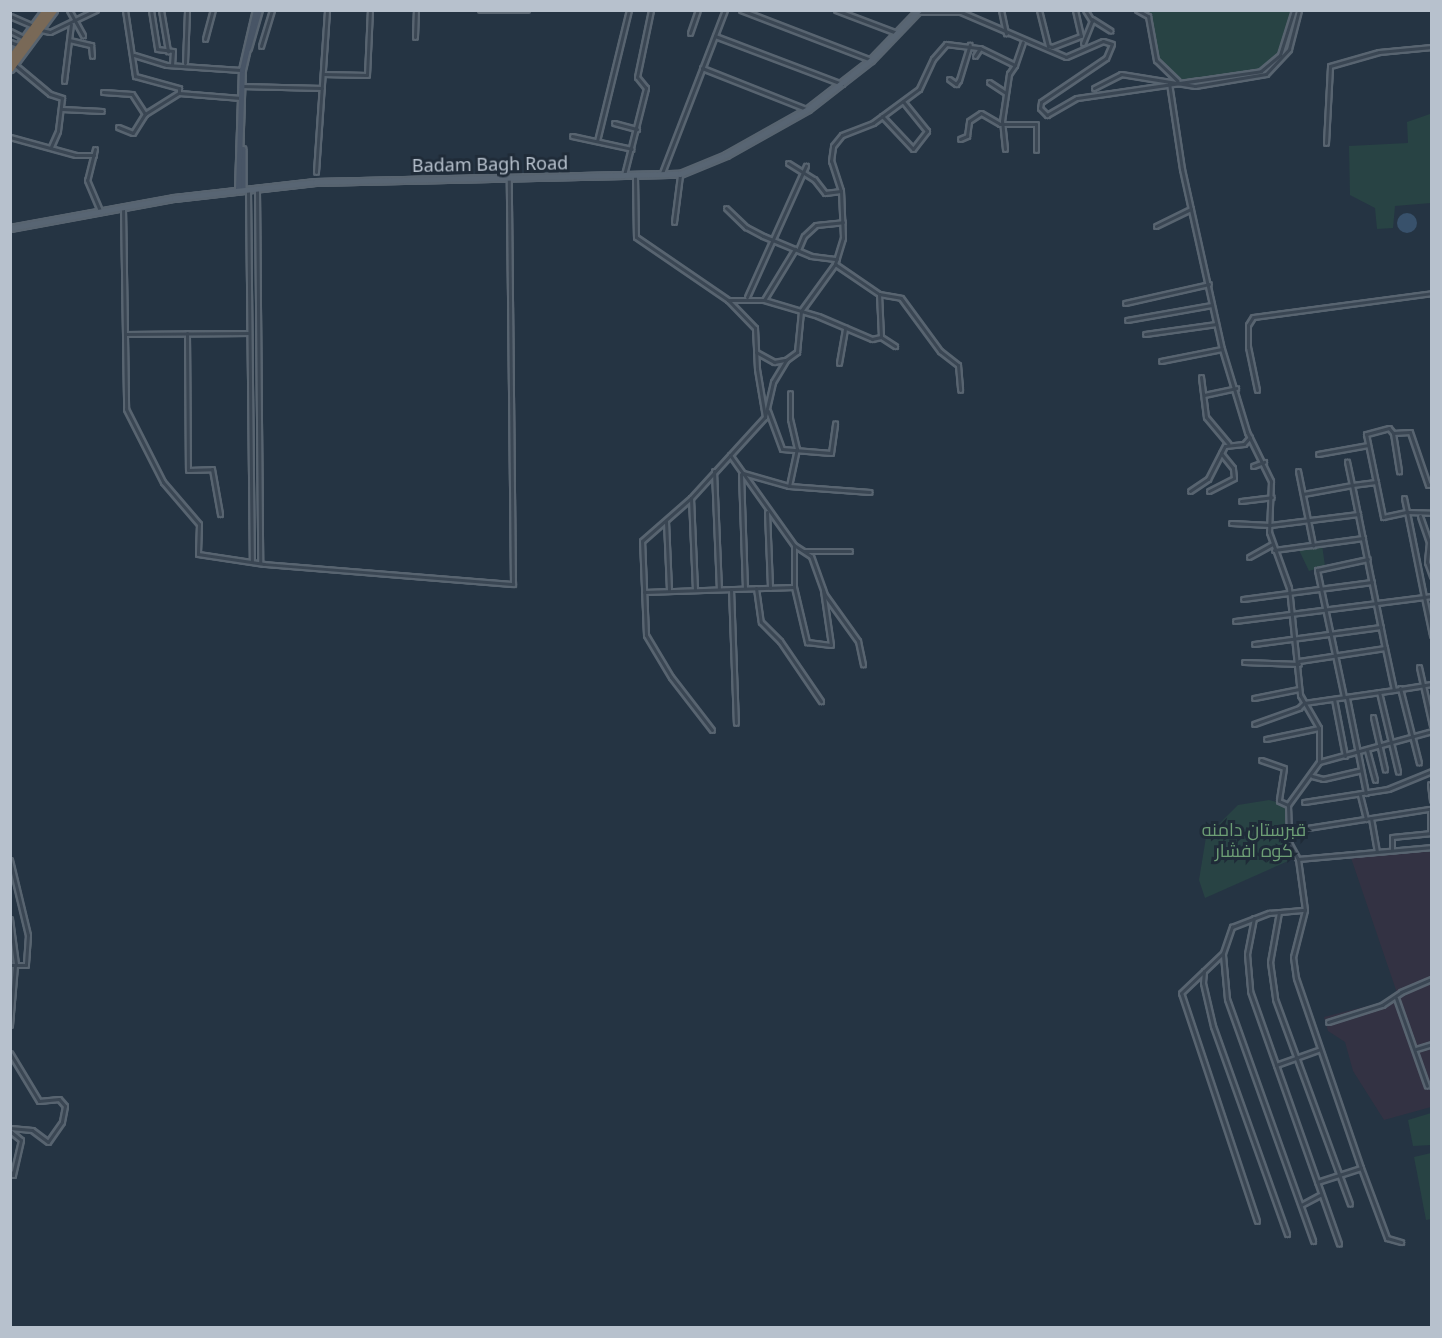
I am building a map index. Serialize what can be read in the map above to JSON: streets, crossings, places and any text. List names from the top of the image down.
{
  "streets": {
    "main road": ["Badam Bagh Road"]
  },
  "parks": ["قبرستان دامنه کوه افشار"]
}
